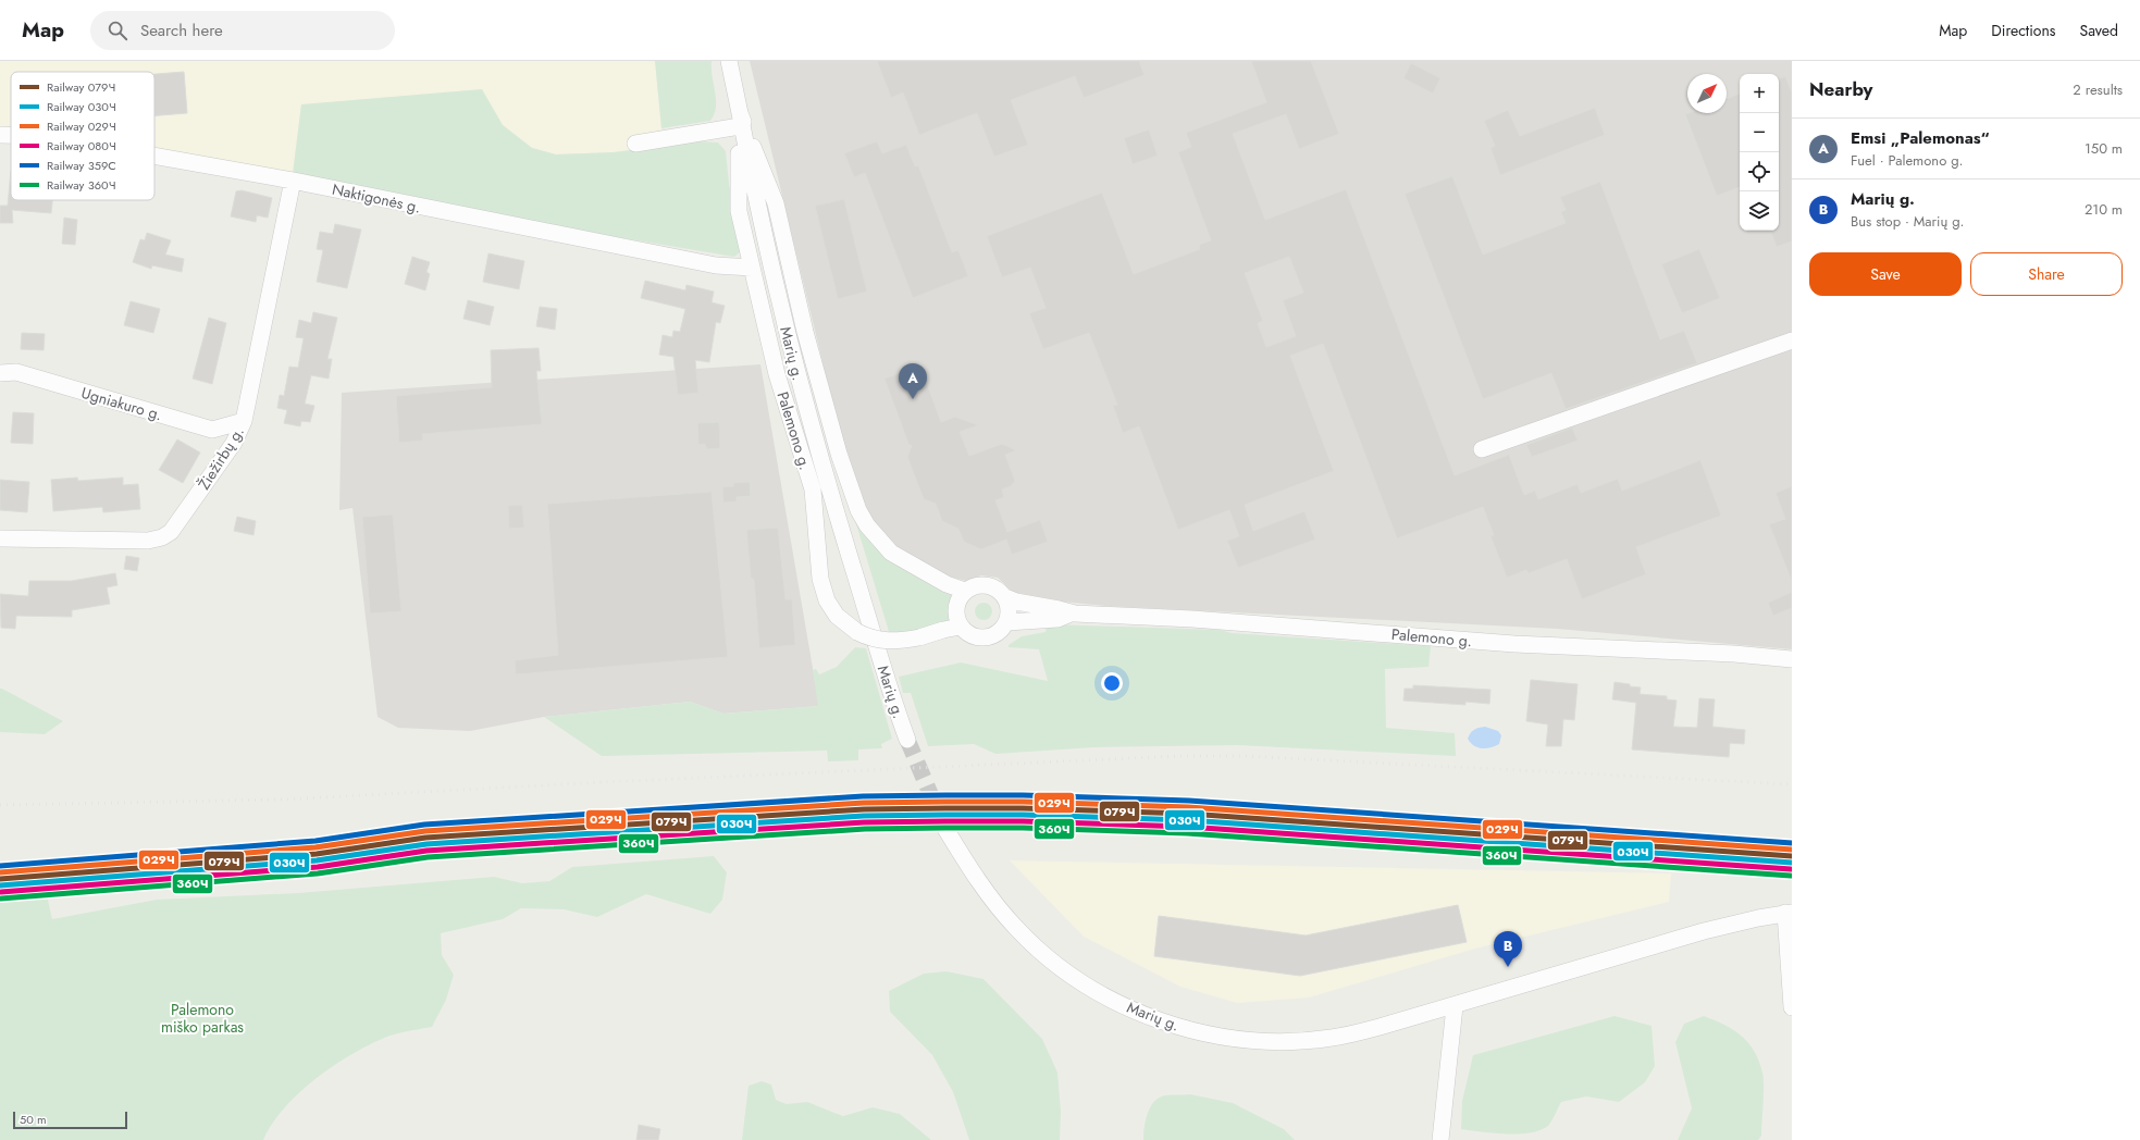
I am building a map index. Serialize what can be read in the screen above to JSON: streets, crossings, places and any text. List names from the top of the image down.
{
  "streets": {
    "street": [
      "Naktigonės g.",
      "Marių g.",
      "Ugniakuro g.",
      "Palemono g.",
      "Žiežirbų g."
    ]
  },
  "crossings": [
    ["Naktigonės g.", "Palemono g."],
    ["Naktigonės g.", "Žiežirbų g."],
    ["Marių g.", "Palemono g."],
    ["Ugniakuro g.", "Žiežirbų g."]
  ],
  "parks": ["Palemono miško parkas"],
  "lines": [
    "rail line 359С",
    "rail line 029Ч",
    "rail line 079Ч",
    "rail line 030Ч",
    "rail line 080Ч",
    "rail line 360Ч"
  ],
  "legend": [
    "Railway 079Ч",
    "Railway 030Ч",
    "Railway 029Ч",
    "Railway 080Ч",
    "Railway 359С",
    "Railway 360Ч"
  ],
  "scale_bar": "50 m",
  "north": "top right",
  "page": {
    "header": "Map",
    "search": "Search here",
    "nav": ["Map", "Directions", "Saved"],
    "heading": ["Nearby", "2 results"],
    "map_buttons": ["+", "−"],
    "list": [
      {
        "mark": "A",
        "name": "Emsi „Palemonas“",
        "note": "Fuel · Palemono g.",
        "value": "150 m"
      },
      {
        "mark": "B",
        "name": "Marių g.",
        "note": "Bus stop · Marių g.",
        "value": "210 m"
      }
    ],
    "buttons": ["Save", "Share"],
    "pins": ["A", "B"],
    "scale": "50 m"
  }
}
